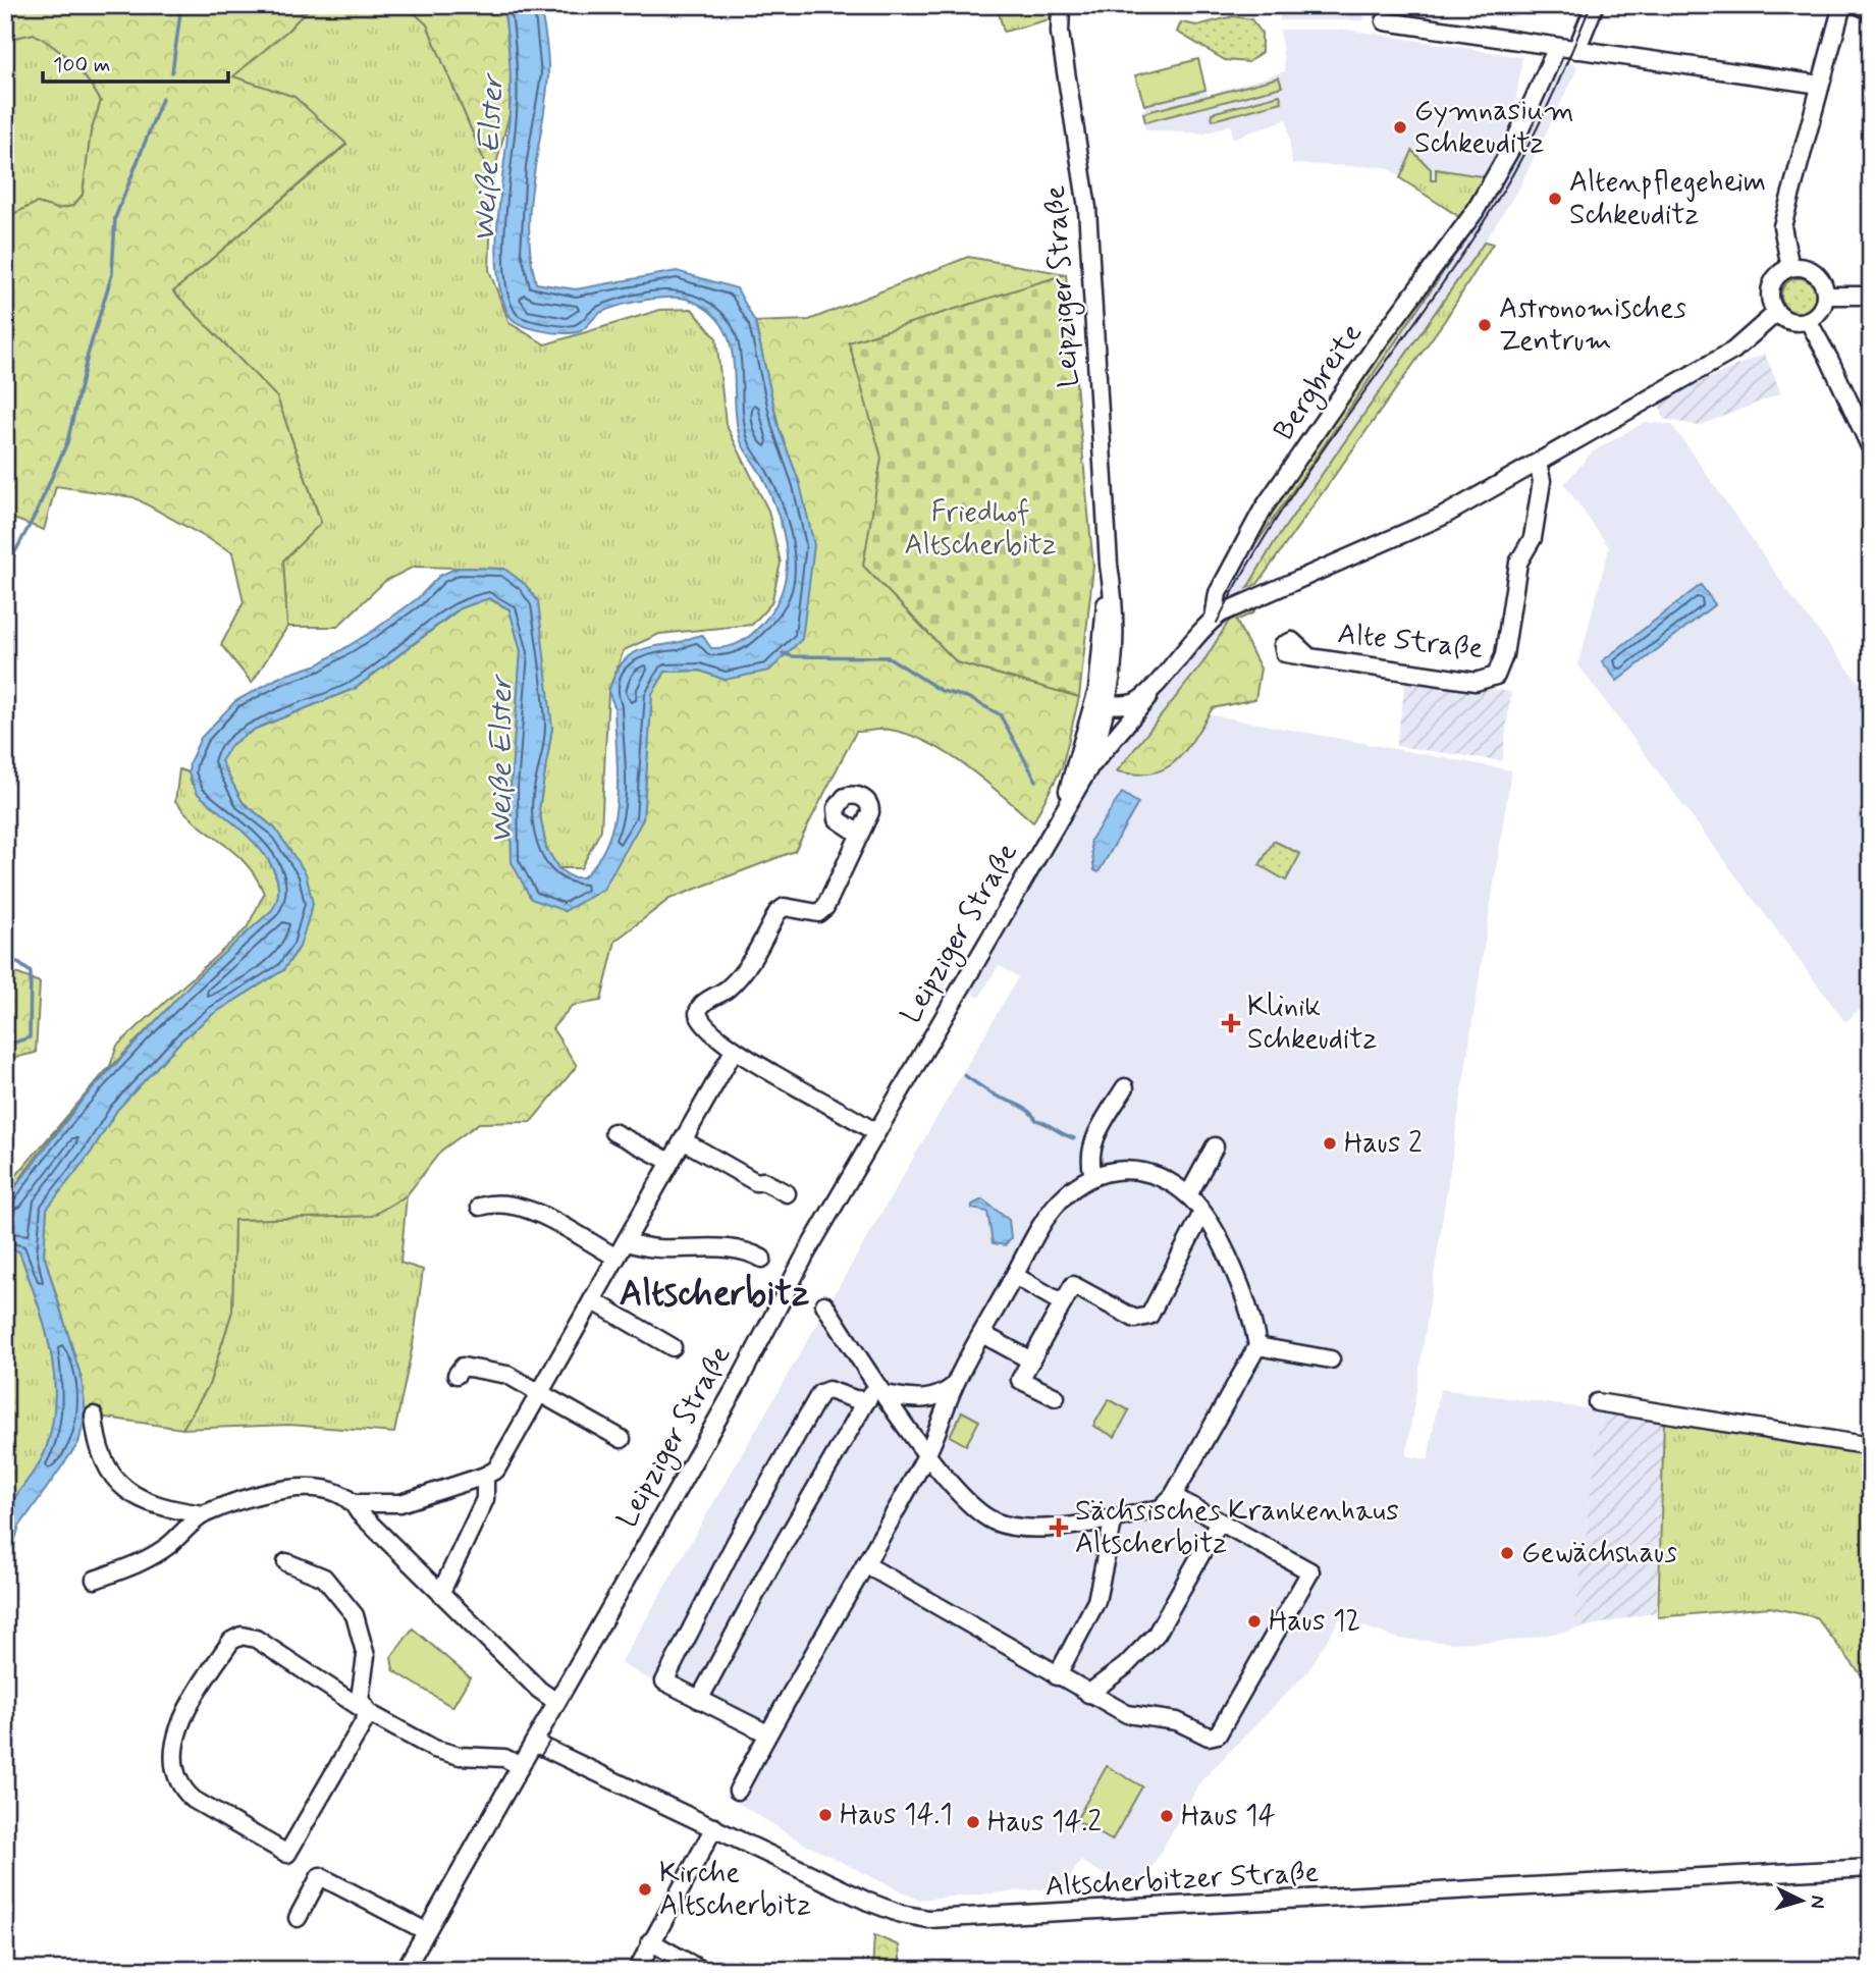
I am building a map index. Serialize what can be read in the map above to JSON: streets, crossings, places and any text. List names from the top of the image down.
{
  "streets": {
    "street": [
      "Leipziger Straße",
      "Bergbreite",
      "Alte Straße",
      "Altscherbitzer Straße"
    ]
  },
  "crossings": [
    ["Leipziger Straße", "Bergbreite"],
    ["Leipziger Straße", "Altscherbitzer Straße"]
  ],
  "districts": ["Altscherbitz"],
  "water": ["Weiße Elster"],
  "parks": ["Friedhof Altscherbitz"],
  "places": {
    "other": [
      "Gymnasium Schkeuditz",
      "Altenpflegeheim Schkeuditz",
      "Astronomisches Zentrum",
      "Haus 2",
      "Gewächshaus",
      "Haus 12",
      "Haus 14.1",
      "Haus 14",
      "Haus 14.2",
      "Kirche Altscherbitz"
    ],
    "health": ["Klinik Schkeuditz", "Sächsisches Krankenhaus Altscherbitz"]
  },
  "scale_bar": "100 m",
  "north": "right"
}
